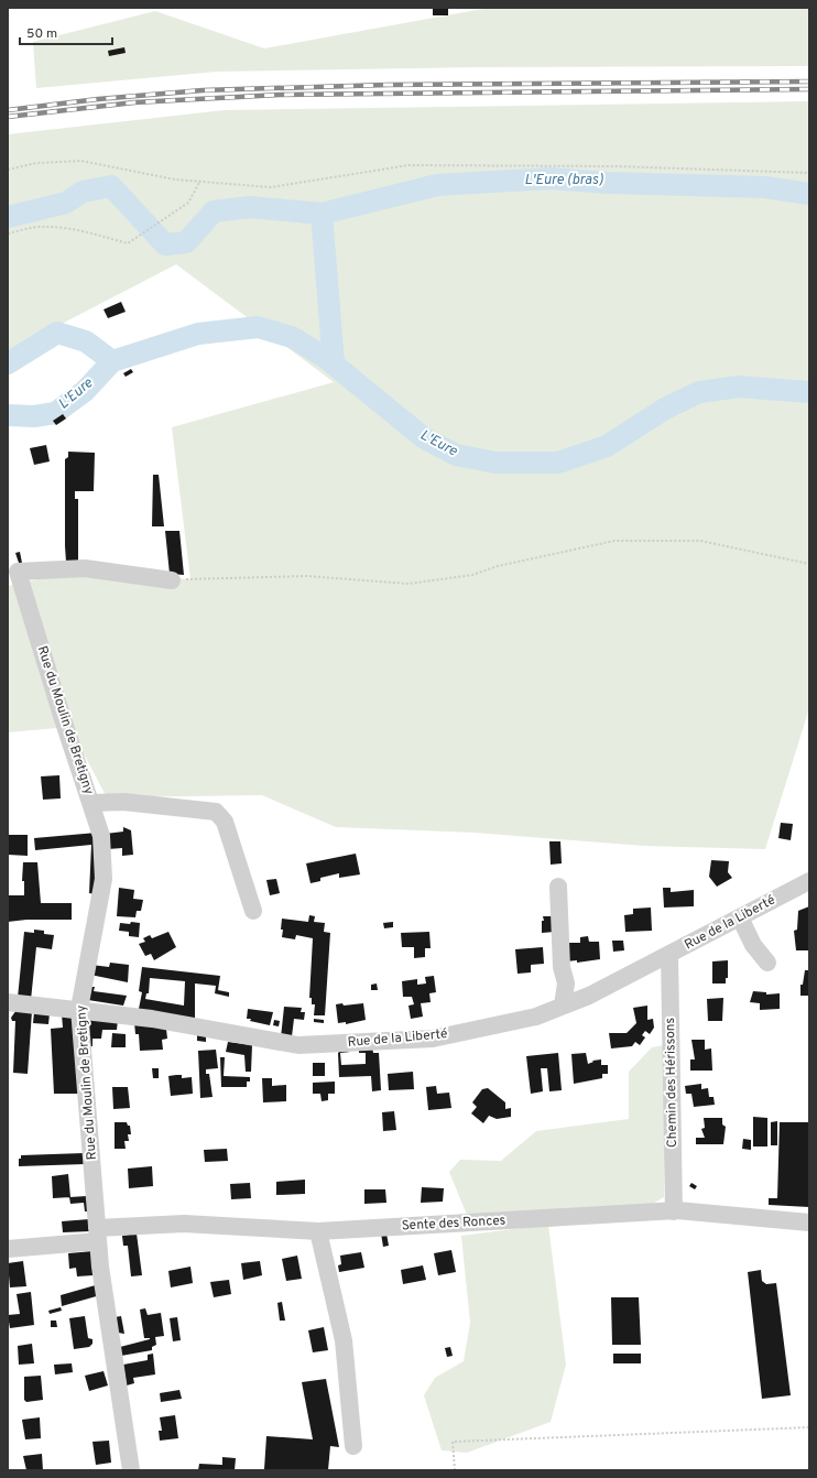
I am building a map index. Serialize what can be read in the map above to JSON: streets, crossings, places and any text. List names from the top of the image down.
{
  "streets": {
    "street": [
      "Rue du Moulin de Bretigny",
      "Rue de la Liberté",
      "Chemin des Hérissons",
      "Sente des Ronces"
    ]
  },
  "crossings": [
    ["Rue du Moulin de Bretigny", "Rue de la Liberté"],
    ["Rue du Moulin de Bretigny", "Sente des Ronces"],
    ["Rue de la Liberté", "Chemin des Hérissons"],
    ["Chemin des Hérissons", "Sente des Ronces"]
  ],
  "water": ["L'Eure (bras)", "L'Eure"],
  "scale_bar": "50 m"
}
